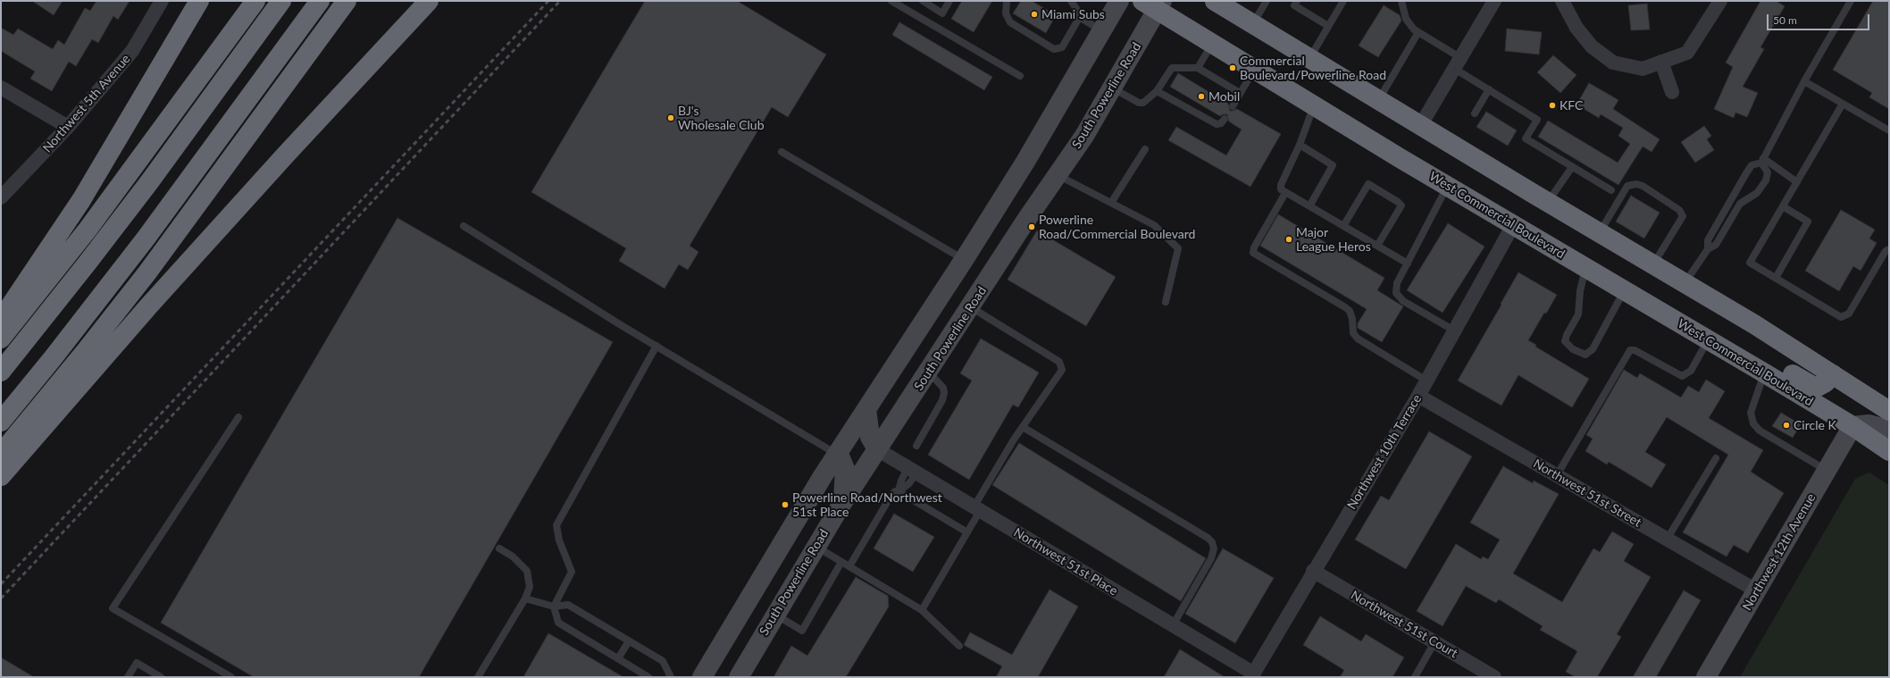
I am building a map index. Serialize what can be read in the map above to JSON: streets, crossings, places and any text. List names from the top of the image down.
{
  "streets": {
    "highway": ["West Commercial Boulevard"],
    "main road": ["South Powerline Road", "Northwest 12th Avenue"],
    "street": [
      "Northwest 5th Avenue",
      "Northwest 10th Terrace",
      "Northwest 51st Street",
      "Northwest 51st Place",
      "Northwest 51st Court"
    ]
  },
  "crossings": [
    ["South Powerline Road", "West Commercial Boulevard"],
    ["South Powerline Road", "Northwest 51st Place"],
    ["West Commercial Boulevard", "Northwest 10th Terrace"],
    ["West Commercial Boulevard", "Northwest 12th Avenue"],
    ["Northwest 10th Terrace", "Northwest 51st Street"],
    ["Northwest 10th Terrace", "Northwest 51st Place"],
    ["Northwest 10th Terrace", "Northwest 51st Court"],
    ["Northwest 51st Street", "Northwest 12th Avenue"]
  ],
  "places": [
    "Miami Subs",
    "Commercial Boulevard/Powerline Road",
    "Mobil",
    "KFC",
    "BJ's Wholesale Club",
    "Powerline Road/Commercial Boulevard",
    "Major League Heros",
    "Circle K",
    "Powerline Road/Northwest 51st Place"
  ],
  "scale_bar": "50 m"
}
